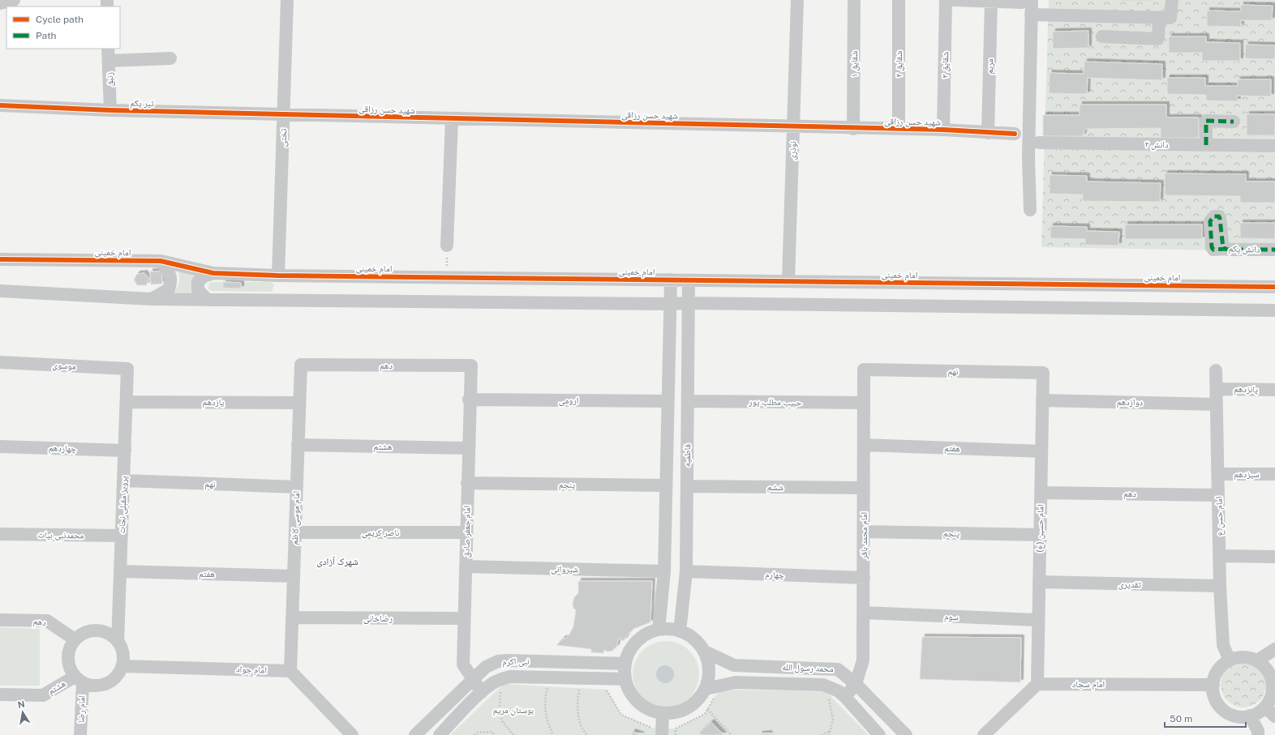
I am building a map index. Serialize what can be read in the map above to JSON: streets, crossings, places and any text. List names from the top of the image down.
{
  "streets": {
    "street": [
      "شقایق ۱",
      "شقایق ۲",
      "شقایق ۳",
      "مریم",
      "زنبق",
      "تیر یکم",
      "شهید حسن رزاقی",
      "تختی",
      "دانش ۲",
      "نوذری",
      "دانش یکم",
      "امام خمینی",
      "موسوی",
      "دهم",
      "نهم",
      "پانزدهم",
      "ارومی",
      "یازدهم",
      "حبیب مطلب پور",
      "دوازدهم",
      "هشتم",
      "چهاردهم",
      "هفتم",
      "فاطمیه",
      "سیزدهم",
      "پنجم",
      "ششم",
      "پرویز مقبلی نجات",
      "امام حسن ع",
      "امام موسی کاظم",
      "امام حسین (ع)",
      "امام جعفر صادق",
      "ناصر کریمی",
      "محمدنبی بیات",
      "امام محمد باقر",
      "شیروانی",
      "چهارم",
      "تقدیری",
      "سوم",
      "رضاخانی",
      "نبی اکرم",
      "محمد رسول الله",
      "امام جواد",
      "امام سجاد",
      "امام رضا"
    ]
  },
  "crossings": [
    ["شقایق ۱", "شهید حسن رزاقی"],
    ["شقایق ۲", "شهید حسن رزاقی"],
    ["شقایق ۳", "شهید حسن رزاقی"],
    ["مریم", "شهید حسن رزاقی"],
    ["زنبق", "تیر یکم"],
    ["تیر یکم", "شهید حسن رزاقی"],
    ["تیر یکم", "تختی"],
    ["شهید حسن رزاقی", "تختی"],
    ["شهید حسن رزاقی", "نوذری"],
    ["تختی", "امام خمینی"],
    ["نوذری", "امام خمینی"],
    ["امام خمینی", "فاطمیه"],
    ["موسوی", "پرویز مقبلی نجات"],
    ["دهم", "هشتم"],
    ["دهم", "پرویز مقبلی نجات"],
    ["دهم", "امام حسن ع"],
    ["دهم", "امام موسی کاظم"],
    ["دهم", "امام حسین (ع)"],
    ["دهم", "امام جعفر صادق"],
    ["دهم", "امام جواد"],
    ["دهم", "امام رضا"],
    ["نهم", "پرویز مقبلی نجات"],
    ["نهم", "امام موسی کاظم"],
    ["نهم", "امام حسین (ع)"],
    ["نهم", "امام محمد باقر"],
    ["پانزدهم", "امام حسن ع"],
    ["ارومی", "امام جعفر صادق"],
    ["یازدهم", "پرویز مقبلی نجات"],
    ["یازدهم", "امام موسی کاظم"],
    ["حبیب مطلب پور", "فاطمیه"],
    ["حبیب مطلب پور", "امام محمد باقر"],
    ["دوازدهم", "امام حسن ع"],
    ["دوازدهم", "امام حسین (ع)"],
    ["هشتم", "پرویز مقبلی نجات"],
    ["هشتم", "امام موسی کاظم"],
    ["هشتم", "امام جعفر صادق"],
    ["هشتم", "امام جواد"],
    ["هشتم", "امام رضا"],
    ["چهاردهم", "پرویز مقبلی نجات"],
    ["هفتم", "پرویز مقبلی نجات"],
    ["هفتم", "امام موسی کاظم"],
    ["هفتم", "امام حسین (ع)"],
    ["هفتم", "امام محمد باقر"],
    ["فاطمیه", "ششم"],
    ["فاطمیه", "چهارم"],
    ["فاطمیه", "نبی اکرم"],
    ["فاطمیه", "محمد رسول الله"],
    ["سیزدهم", "امام حسن ع"],
    ["پنجم", "امام حسین (ع)"],
    ["پنجم", "امام جعفر صادق"],
    ["پنجم", "امام محمد باقر"],
    ["ششم", "امام محمد باقر"],
    ["پرویز مقبلی نجات", "محمدنبی بیات"],
    ["پرویز مقبلی نجات", "امام جواد"],
    ["پرویز مقبلی نجات", "امام رضا"],
    ["امام حسن ع", "تقدیری"],
    ["امام حسن ع", "امام سجاد"],
    ["امام موسی کاظم", "ناصر کریمی"],
    ["امام موسی کاظم", "رضاخانی"],
    ["امام موسی کاظم", "امام جواد"],
    ["امام حسین (ع)", "تقدیری"],
    ["امام حسین (ع)", "سوم"],
    ["امام حسین (ع)", "امام سجاد"],
    ["امام جعفر صادق", "ناصر کریمی"],
    ["امام جعفر صادق", "شیروانی"],
    ["امام جعفر صادق", "رضاخانی"],
    ["امام جعفر صادق", "نبی اکرم"],
    ["امام محمد باقر", "چهارم"],
    ["امام محمد باقر", "سوم"],
    ["امام محمد باقر", "محمد رسول الله"],
    ["نبی اکرم", "محمد رسول الله"],
    ["امام جواد", "امام رضا"]
  ],
  "districts": ["شهرک آزادی"],
  "parks": ["بوستان مریم"],
  "legend": ["Cycle path", "Path"],
  "scale_bar": "50 m",
  "north": "top"
}
